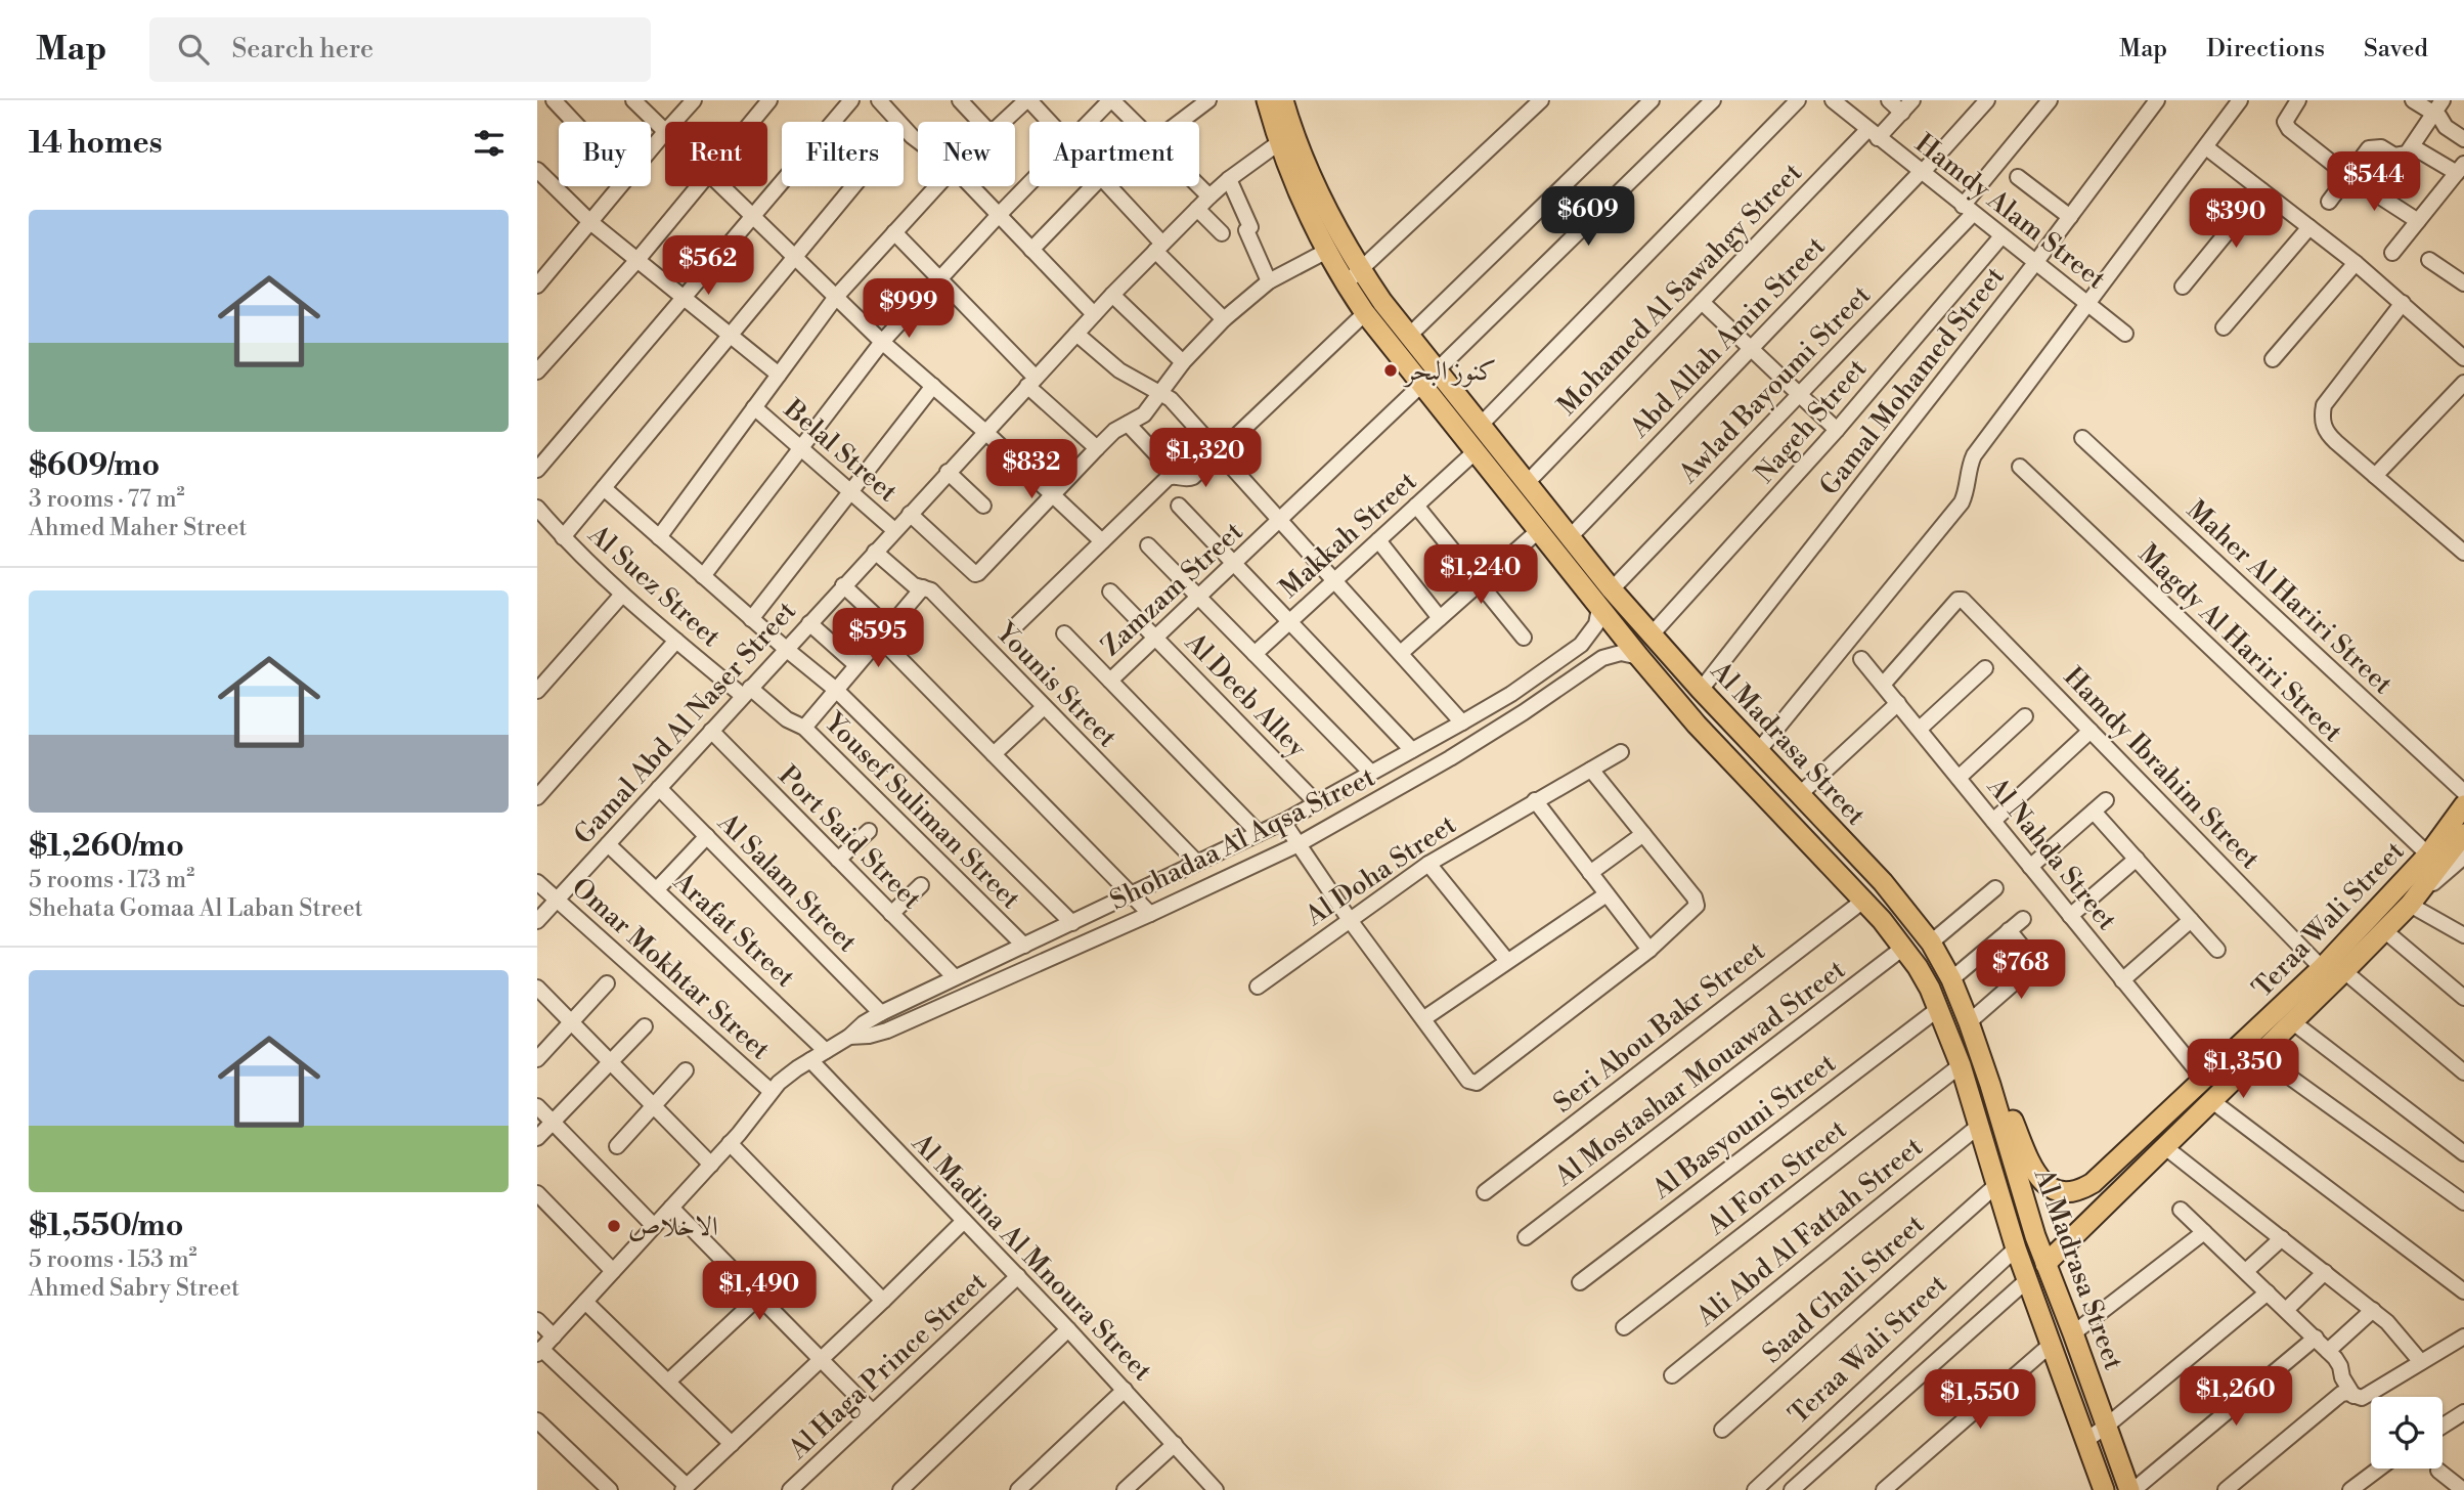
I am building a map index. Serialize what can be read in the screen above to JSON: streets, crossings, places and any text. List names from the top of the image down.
{
  "streets": {
    "main road": ["Al Madrasa Street", "Teraa Wali Street"],
    "street": [
      "Hamdy Alam Street",
      "Mohamed Al Sawahgy Street",
      "Abd Allah Amin Street",
      "Gamal Mohamed Street",
      "Awlad Bayoumi Street",
      "Nageh Street",
      "Belal Street",
      "Makkah Street",
      "Al Suez Street",
      "Zamzam Street",
      "Maher Al Hariri Street",
      "Magdy Al Hariri Street",
      "Younis Street",
      "Al Deeb Alley",
      "Gamal Abd Al Naser Street",
      "Hamdy Ibrahim Street",
      "Yousef Suliman Street",
      "Port Said Street",
      "Shohadaa Al Aqsa Street",
      "Al Nahda Street",
      "Al Doha Street",
      "Al Salam Street",
      "Arafat Street",
      "Omar Mokhtar Street",
      "Seri Abou Bakr Street",
      "Al Mostashar Mouawad Street",
      "Al Basyouni Street",
      "Al Forn Street",
      "Ali Abd Al Fattah Street",
      "Al Madina Al Mnoura Street",
      "Saad Ghali Street",
      "Al Haga Prince Street"
    ]
  },
  "crossings": [
    ["Hamdy Alam Street", "Mohamed Al Sawahgy Street"],
    ["Hamdy Alam Street", "Abd Allah Amin Street"],
    ["Hamdy Alam Street", "Gamal Mohamed Street"],
    ["Hamdy Alam Street", "Awlad Bayoumi Street"],
    ["Hamdy Alam Street", "Nageh Street"],
    ["Mohamed Al Sawahgy Street", "Al Madrasa Street"],
    ["Abd Allah Amin Street", "Al Madrasa Street"],
    ["Gamal Mohamed Street", "Al Madrasa Street"],
    ["Awlad Bayoumi Street", "Al Madrasa Street"],
    ["Nageh Street", "Al Madrasa Street"],
    ["Belal Street", "Gamal Abd Al Naser Street"],
    ["Makkah Street", "Al Madrasa Street"],
    ["Al Suez Street", "Gamal Abd Al Naser Street"],
    ["Al Suez Street", "Yousef Suliman Street"],
    ["Zamzam Street", "Al Deeb Alley"],
    ["Zamzam Street", "Al Madrasa Street"],
    ["Magdy Al Hariri Street", "Teraa Wali Street"],
    ["Younis Street", "Gamal Abd Al Naser Street"],
    ["Younis Street", "Shohadaa Al Aqsa Street"],
    ["Al Deeb Alley", "Shohadaa Al Aqsa Street"],
    ["Gamal Abd Al Naser Street", "Al Madrasa Street"],
    ["Gamal Abd Al Naser Street", "Yousef Suliman Street"],
    ["Gamal Abd Al Naser Street", "Port Said Street"],
    ["Gamal Abd Al Naser Street", "Al Salam Street"],
    ["Gamal Abd Al Naser Street", "Arafat Street"],
    ["Gamal Abd Al Naser Street", "Omar Mokhtar Street"],
    ["Al Madrasa Street", "Shohadaa Al Aqsa Street"],
    ["Al Madrasa Street", "Teraa Wali Street"],
    ["Al Madrasa Street", "Seri Abou Bakr Street"],
    ["Al Madrasa Street", "Al Mostashar Mouawad Street"],
    ["Al Madrasa Street", "Al Basyouni Street"],
    ["Al Madrasa Street", "Al Forn Street"],
    ["Al Madrasa Street", "Ali Abd Al Fattah Street"],
    ["Al Madrasa Street", "Saad Ghali Street"],
    ["Hamdy Ibrahim Street", "Al Nahda Street"],
    ["Hamdy Ibrahim Street", "Teraa Wali Street"],
    ["Yousef Suliman Street", "Shohadaa Al Aqsa Street"],
    ["Port Said Street", "Shohadaa Al Aqsa Street"],
    ["Shohadaa Al Aqsa Street", "Al Salam Street"],
    ["Shohadaa Al Aqsa Street", "Arafat Street"],
    ["Shohadaa Al Aqsa Street", "Omar Mokhtar Street"],
    ["Shohadaa Al Aqsa Street", "Al Madina Al Mnoura Street"],
    ["Al Nahda Street", "Teraa Wali Street"],
    ["Al Madina Al Mnoura Street", "Al Haga Prince Street"]
  ],
  "places": ["كنوز البحر", "الاخلاص"],
  "page": {
    "header": "Map",
    "search": "Search here",
    "nav": ["Map", "Directions", "Saved"],
    "heading": "14 homes",
    "chip": [
      "Buy",
      "Rent",
      "Filters",
      "New",
      "Apartment"
    ],
    "price": [
      "$544",
      "$609",
      "$390",
      "$562",
      "$999",
      "$1,320",
      "$832",
      "$1,240",
      "$595",
      "$768",
      "$1,350",
      "$1,490",
      "$1,260",
      "$1,550"
    ],
    "list": [
      {
        "name": "$609/mo",
        "note": "3 rooms · 77 m² · Ahmed Maher Street"
      },
      {
        "name": "$1,260/mo",
        "note": "5 rooms · 173 m² · Shehata Gomaa Al Laban Street"
      },
      {
        "name": "$1,550/mo",
        "note": "5 rooms · 153 m² · Ahmed Sabry Street"
      }
    ]
  }
}
